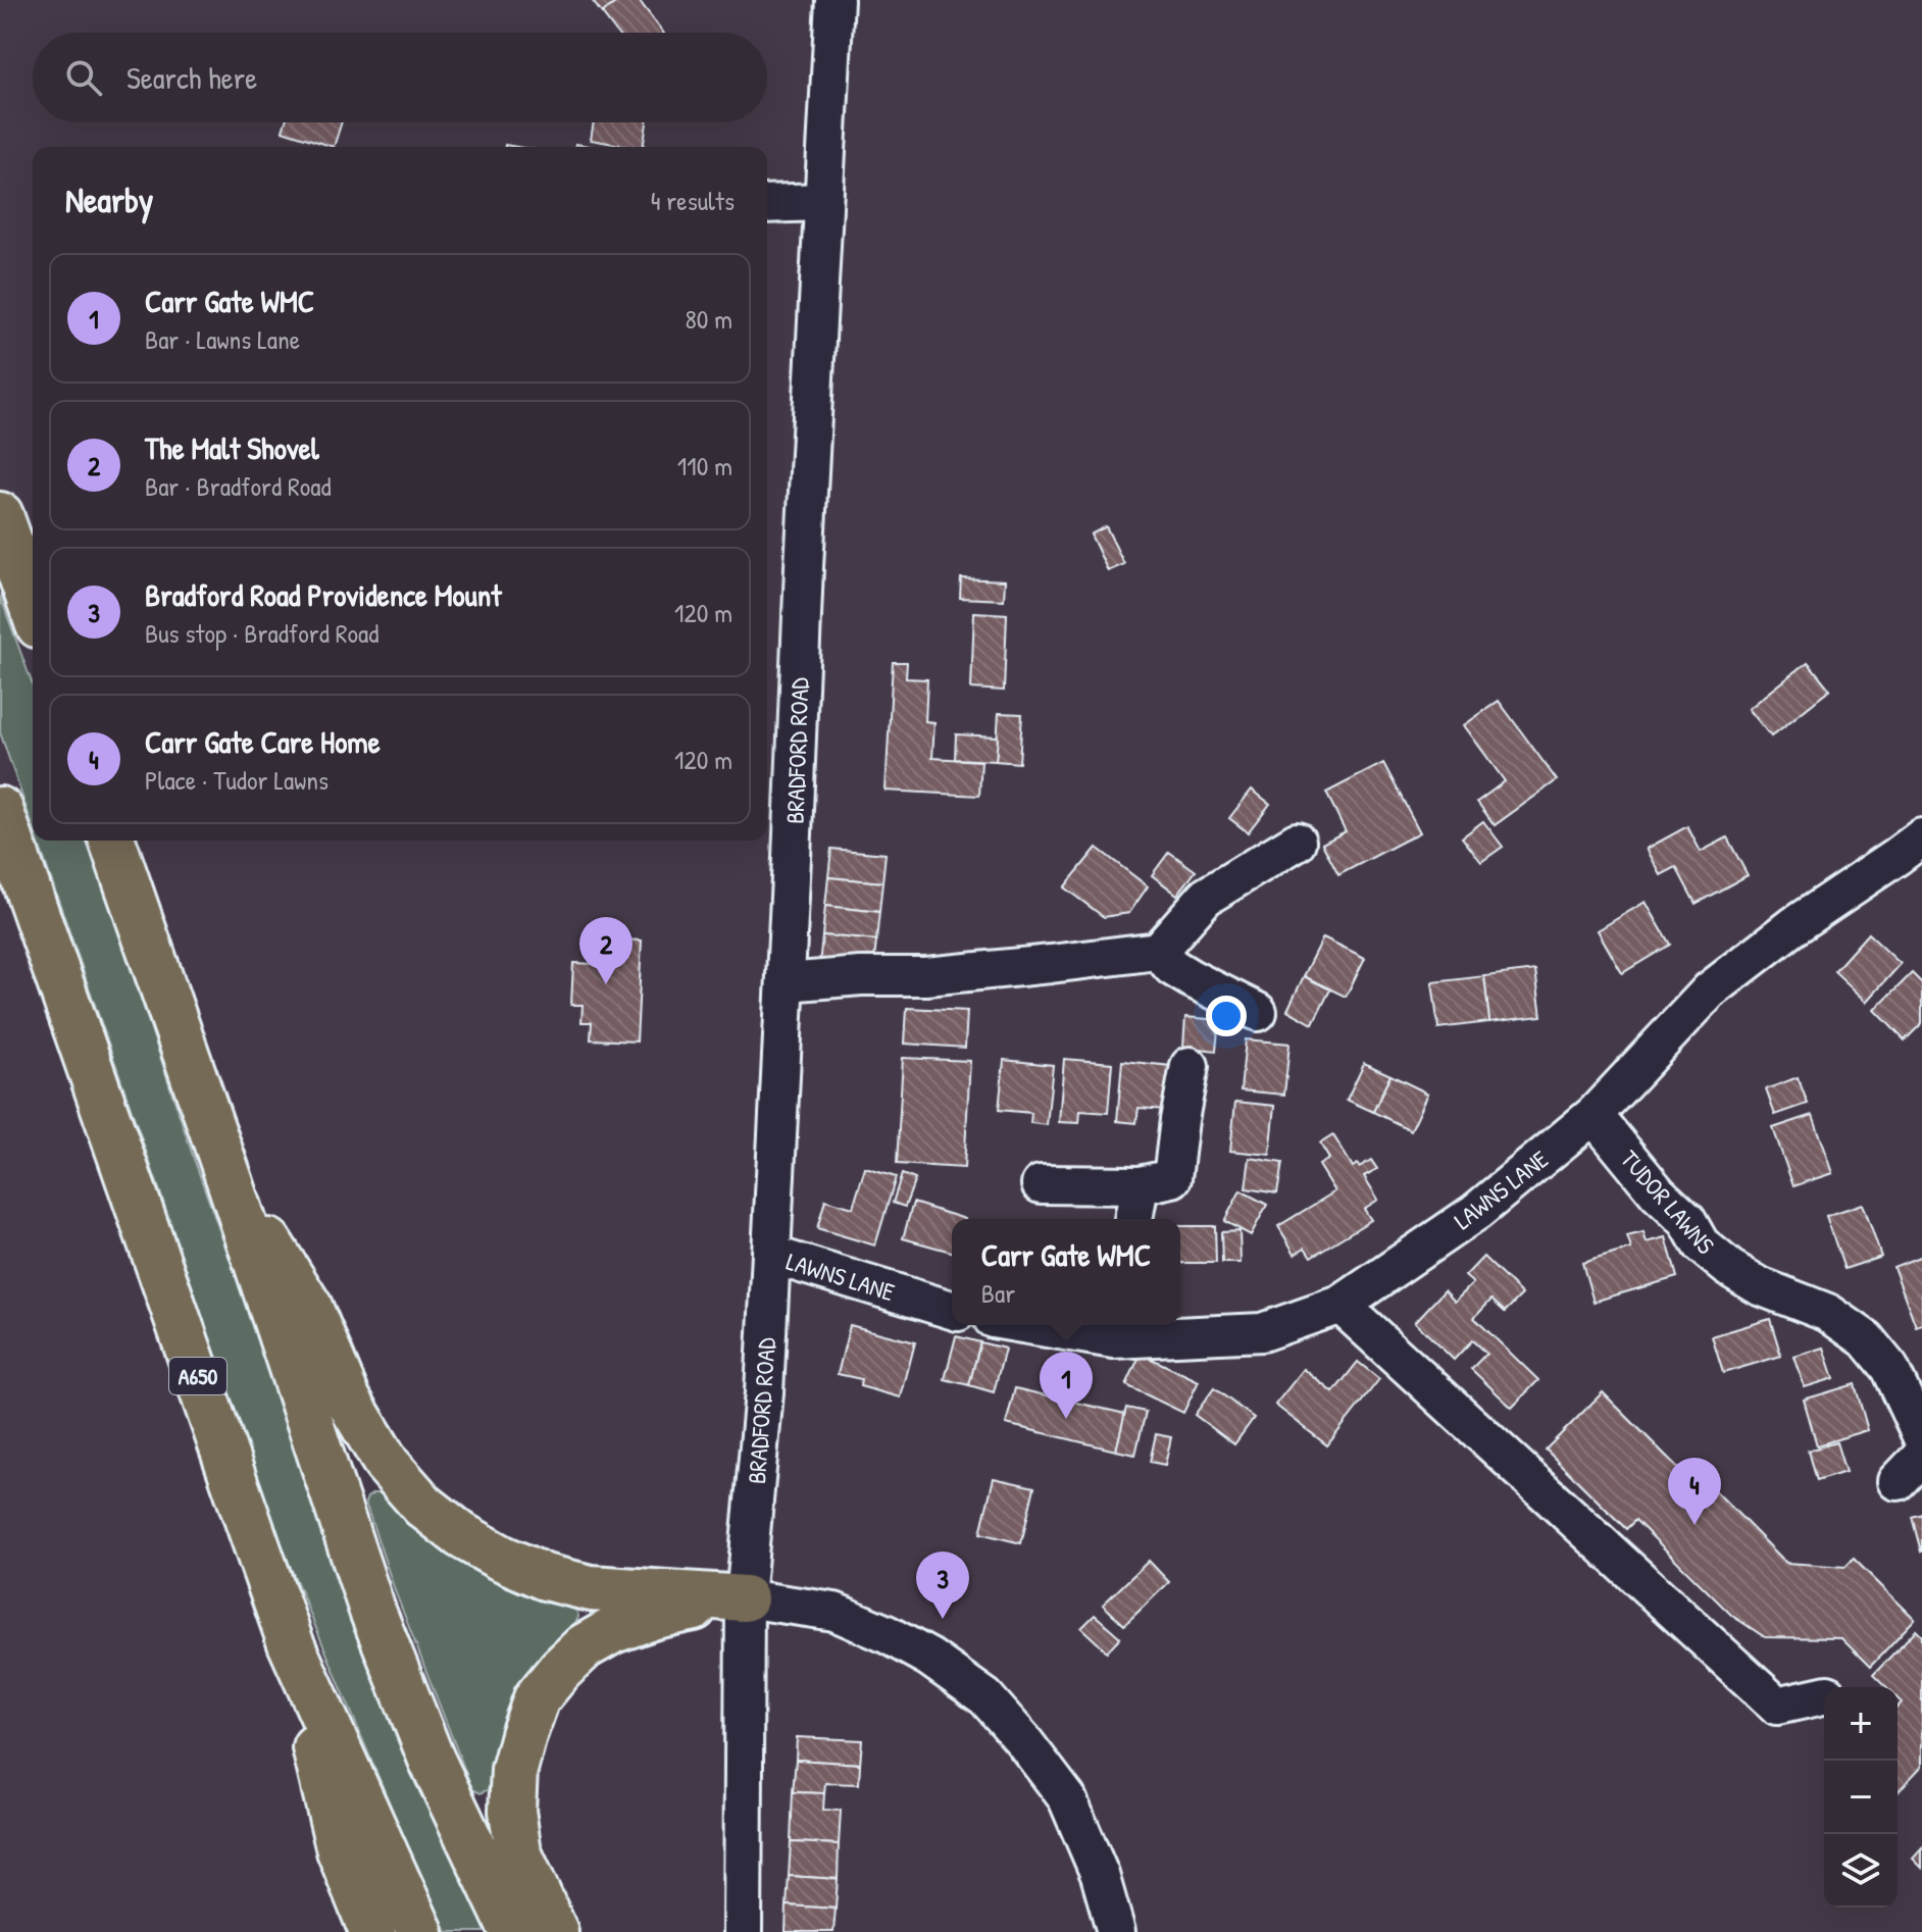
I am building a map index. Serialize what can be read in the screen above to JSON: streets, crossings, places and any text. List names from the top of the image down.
{
  "streets": {
    "highway": ["A650"],
    "street": ["BRADFORD ROAD", "LAWNS LANE", "TUDOR LAWNS"]
  },
  "crossings": [
    ["BRADFORD ROAD", "LAWNS LANE"],
    ["LAWNS LANE", "TUDOR LAWNS"]
  ],
  "page": {
    "search": "Search here",
    "heading": ["Nearby", "4 results"],
    "list": [
      {
        "mark": "1",
        "name": "Carr Gate WMC",
        "note": "Bar · Lawns Lane",
        "value": "80 m"
      },
      {
        "mark": "2",
        "name": "The Malt Shovel",
        "note": "Bar · Bradford Road",
        "value": "110 m"
      },
      {
        "mark": "3",
        "name": "Bradford Road Providence Mount",
        "note": "Bus stop · Bradford Road",
        "value": "120 m"
      },
      {
        "mark": "4",
        "name": "Carr Gate Care Home",
        "note": "Place · Tudor Lawns",
        "value": "120 m"
      }
    ],
    "pins": [
      "2",
      "1",
      "4",
      "3"
    ],
    "popup": ["Carr Gate WMC", "Bar"],
    "map_buttons": ["+", "−"]
  }
}
